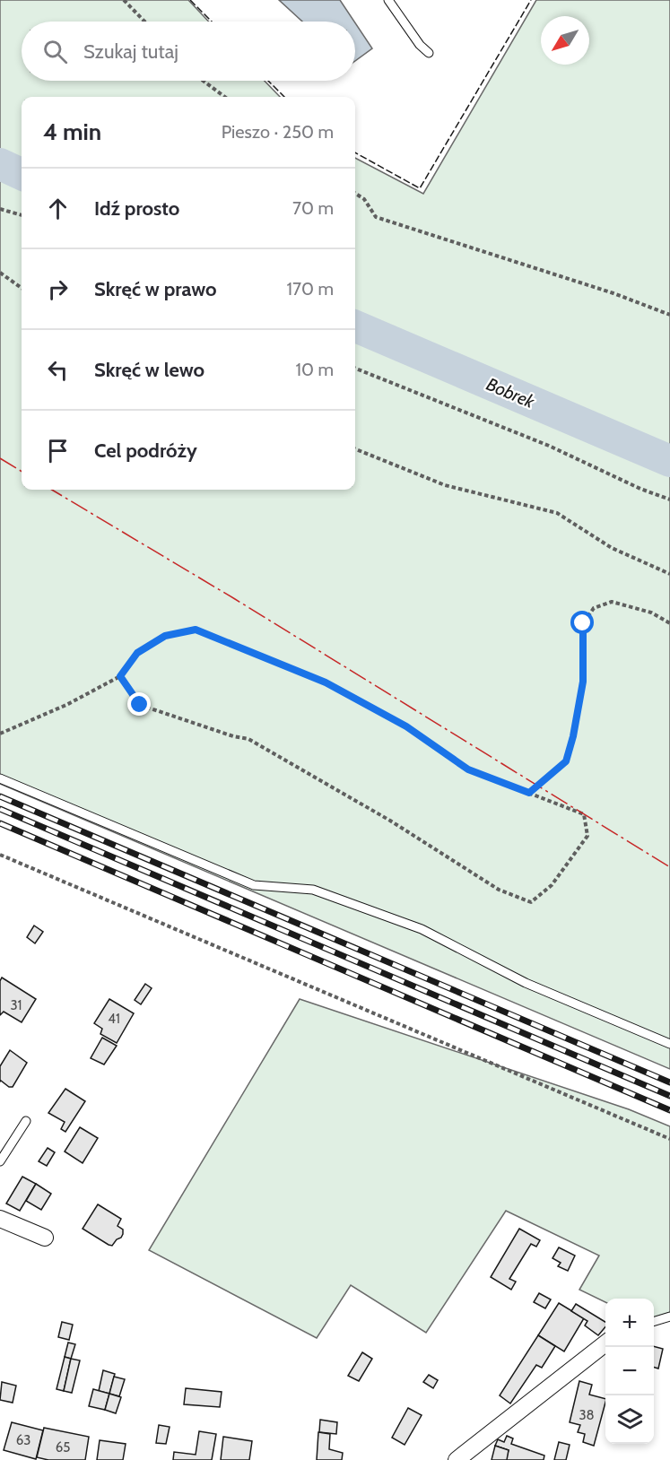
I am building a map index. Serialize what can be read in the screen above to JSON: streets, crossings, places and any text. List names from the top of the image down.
{
  "water": ["Bobrek"],
  "house_numbers": [
    "31",
    "41",
    "38",
    "63",
    "65"
  ],
  "north": "bottom left",
  "page": {
    "search": "Szukaj tutaj",
    "heading": ["4 min", "Pieszo · 250 m"],
    "list": [
      ["Idź prosto", "70 m"],
      ["Skręć w prawo", "170 m"],
      ["Skręć w lewo", "10 m"],
      "Cel podróży"
    ],
    "map_buttons": ["+", "−"]
  }
}
